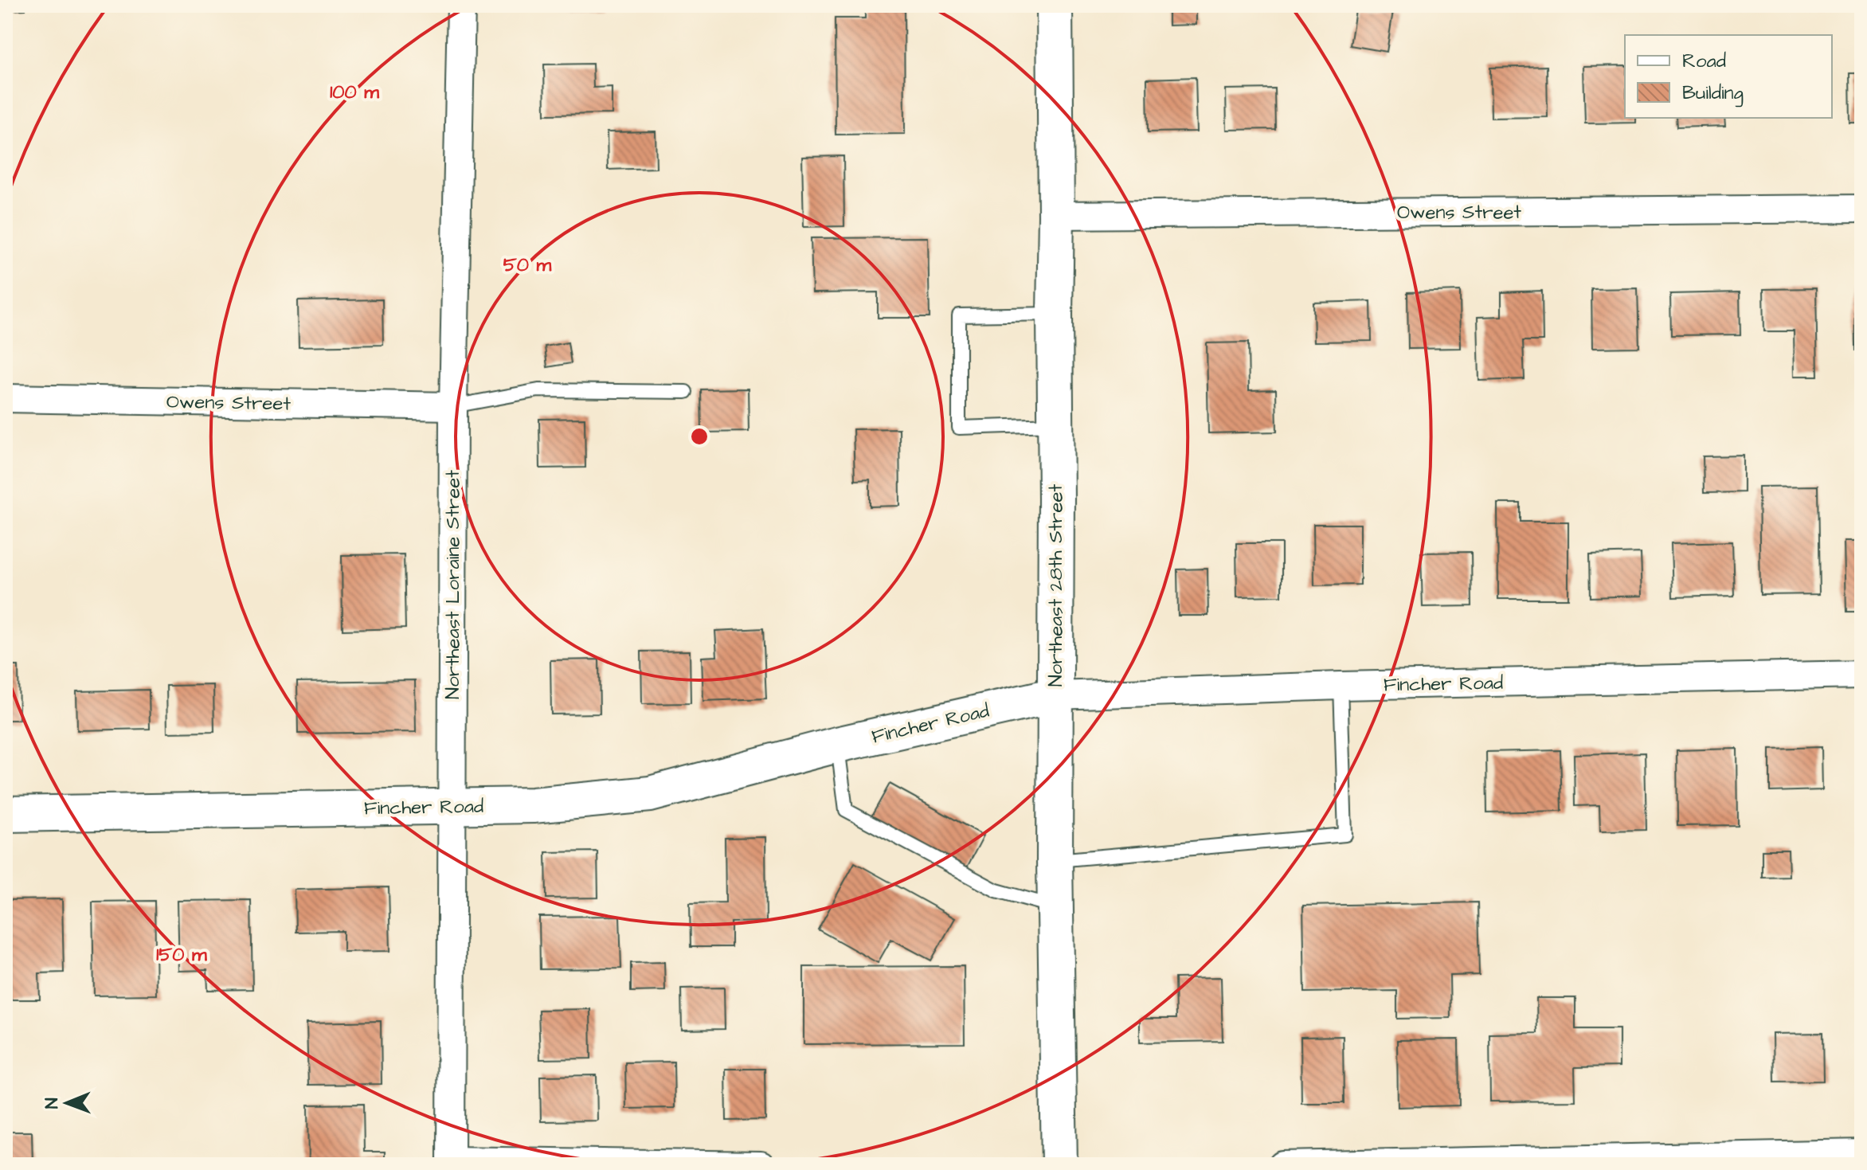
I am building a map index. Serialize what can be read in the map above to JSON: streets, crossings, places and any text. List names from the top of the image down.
{
  "streets": {
    "main road": ["Northeast 28th Street", "Fincher Road"],
    "street": ["Owens Street", "Northeast Loraine Street"]
  },
  "crossings": [
    ["Owens Street", "Northeast Loraine Street"],
    ["Owens Street", "Northeast 28th Street"],
    ["Northeast Loraine Street", "Fincher Road"],
    ["Northeast 28th Street", "Fincher Road"]
  ],
  "legend": ["Road", "Building"],
  "north": "left",
  "rings": ["100 m", "50 m", "150 m"]
}
